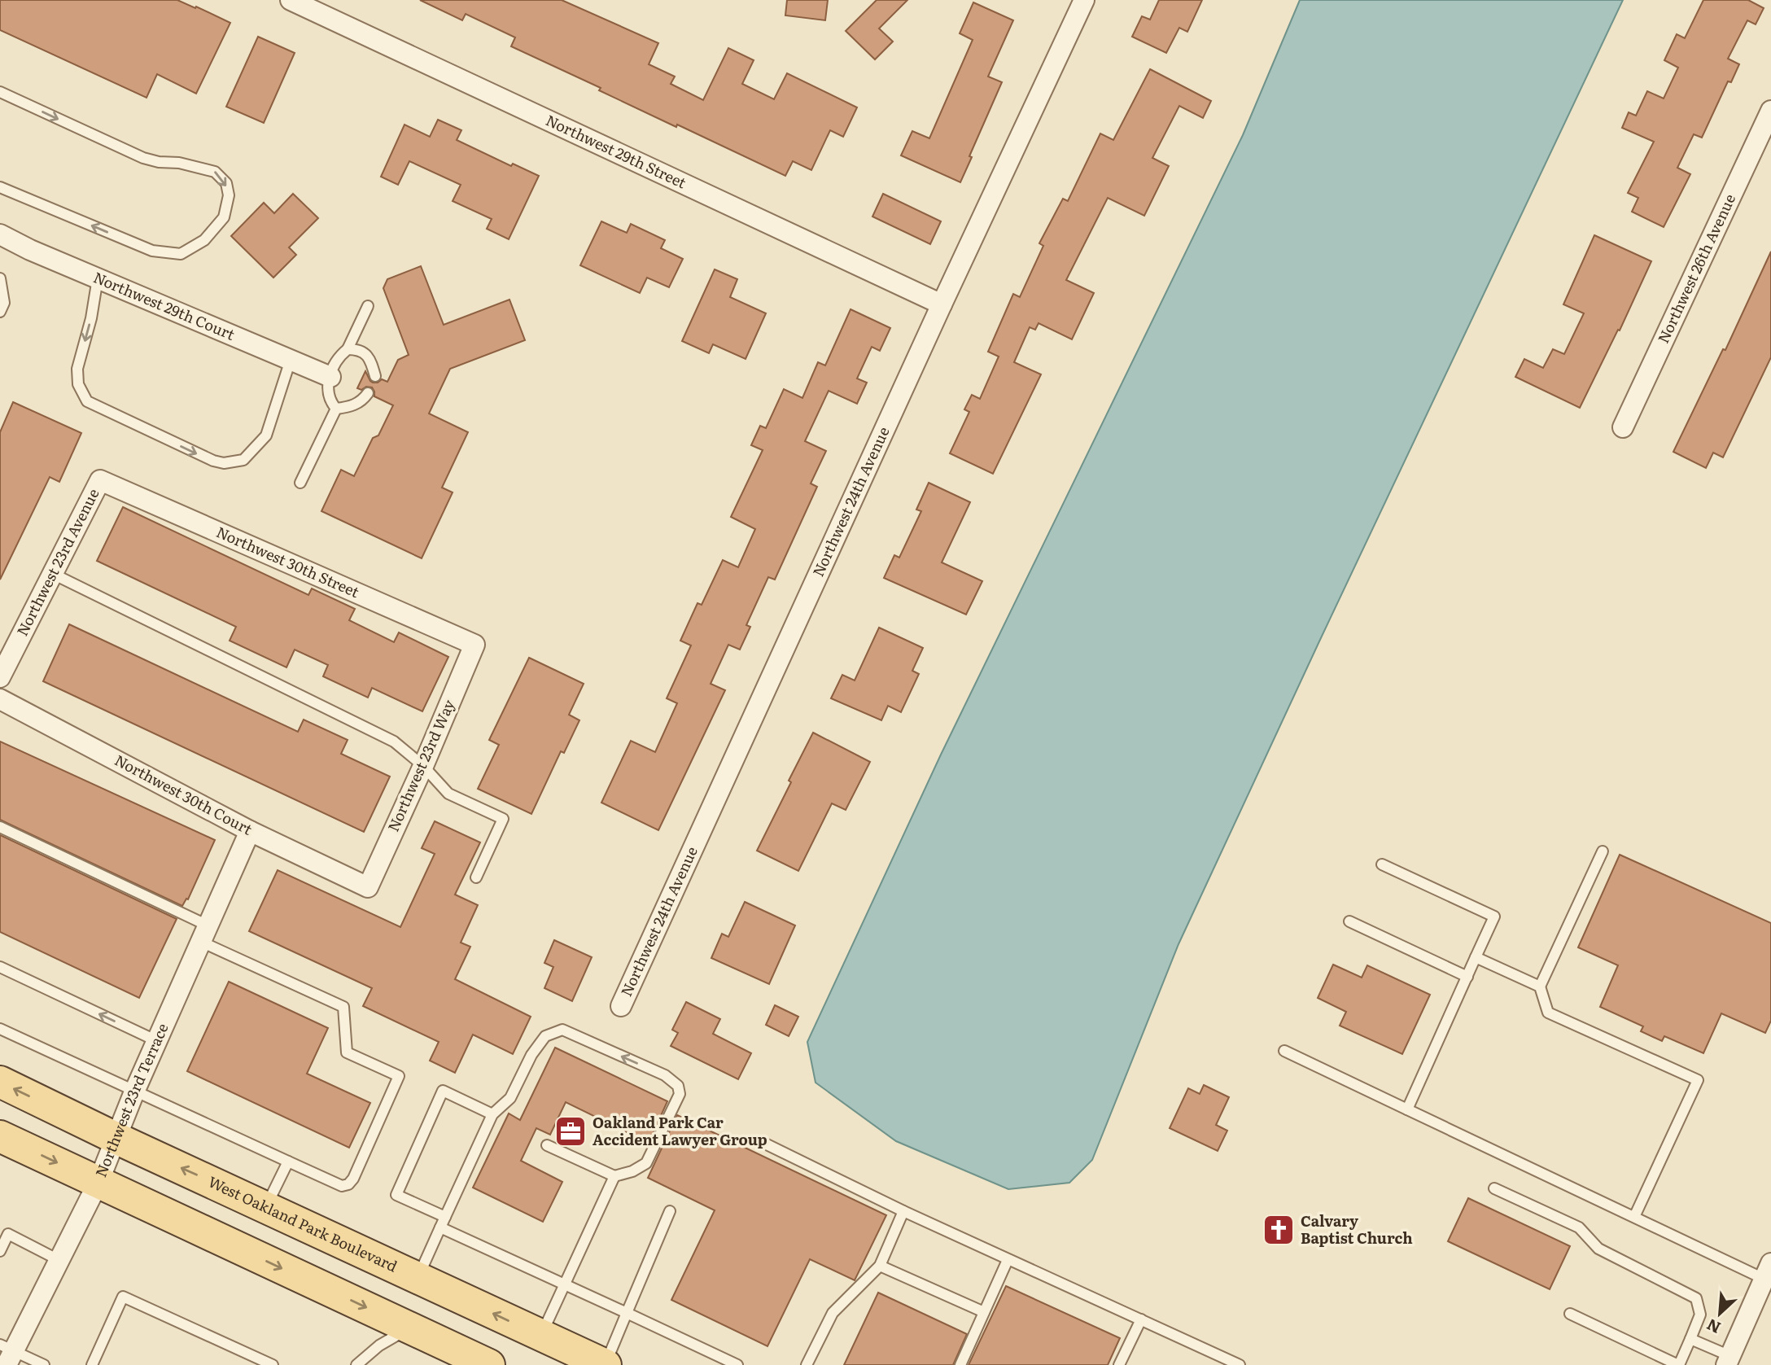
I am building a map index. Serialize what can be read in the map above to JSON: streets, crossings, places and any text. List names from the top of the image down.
{
  "streets": {
    "main road": ["West Oakland Park Boulevard"],
    "street": [
      "Northwest 29th Street",
      "Northwest 26th Avenue",
      "Northwest 29th Court",
      "Northwest 24th Avenue",
      "Northwest 30th Street",
      "Northwest 23rd Avenue",
      "Northwest 23rd Way",
      "Northwest 30th Court",
      "Northwest 23rd Terrace"
    ]
  },
  "crossings": [
    ["Northwest 29th Street", "Northwest 24th Avenue"],
    ["Northwest 30th Street", "Northwest 23rd Avenue"],
    ["Northwest 30th Street", "Northwest 23rd Way"],
    ["Northwest 23rd Way", "Northwest 30th Court"],
    ["Northwest 30th Court", "Northwest 23rd Terrace"],
    ["Northwest 23rd Terrace", "West Oakland Park Boulevard"]
  ],
  "places": {
    "office": ["Oakland Park Car Accident Lawyer Group"],
    "church": ["Calvary Baptist Church"]
  },
  "north": "bottom left"
}
